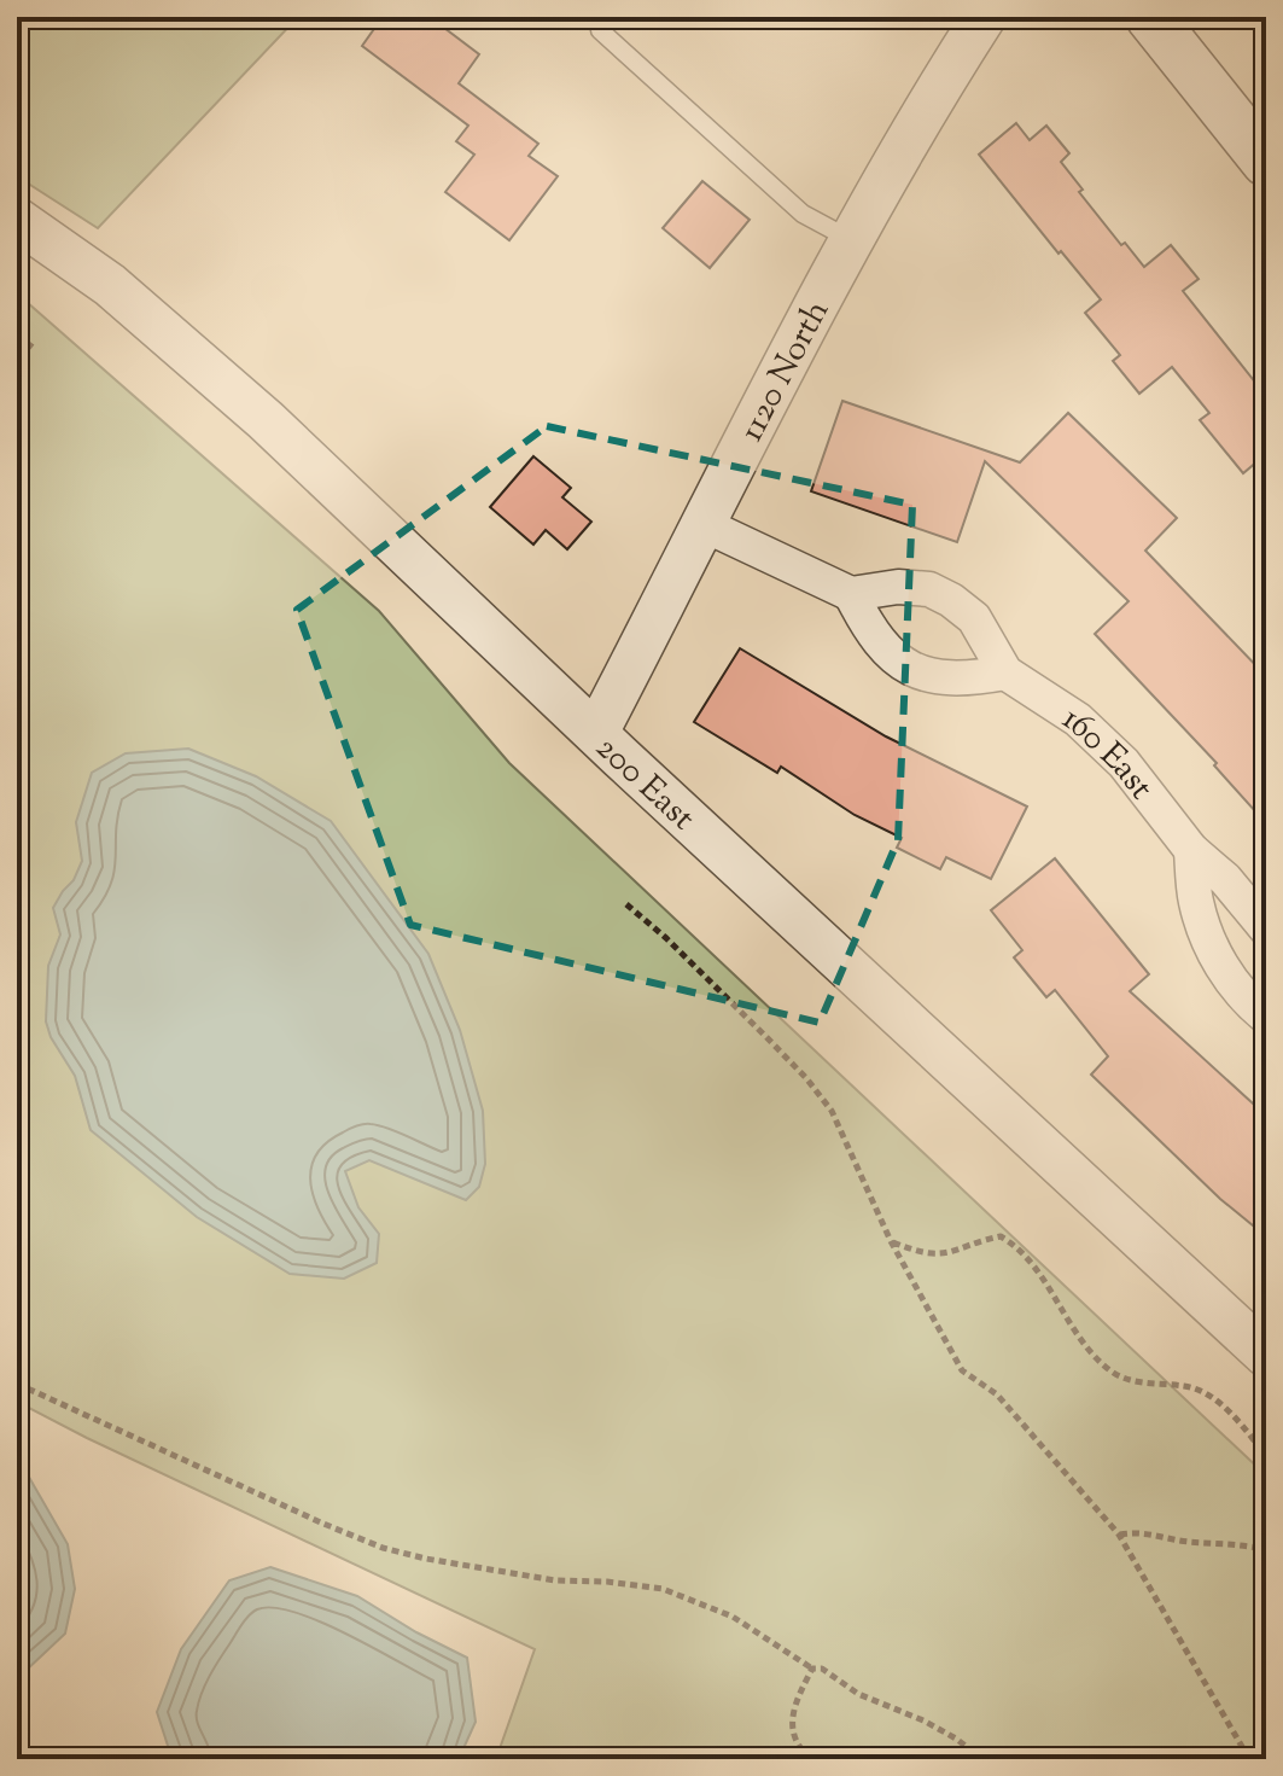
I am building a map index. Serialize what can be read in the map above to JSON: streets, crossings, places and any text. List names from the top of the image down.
{
  "streets": {
    "street": ["1120 North", "160 East", "200 East"]
  },
  "crossings": [
    ["1120 North", "200 East"]
  ]
}
